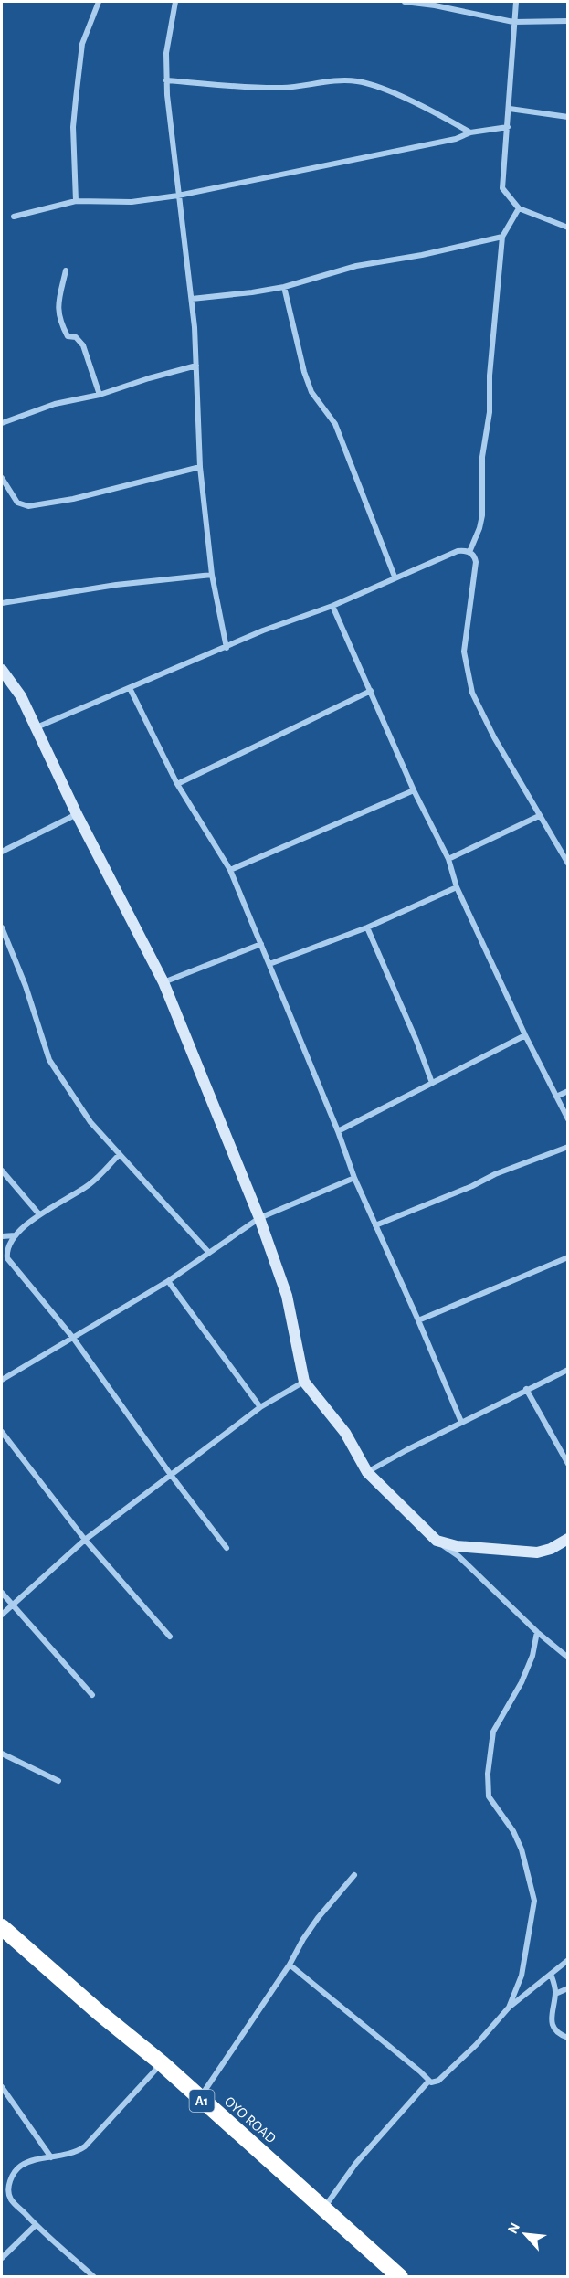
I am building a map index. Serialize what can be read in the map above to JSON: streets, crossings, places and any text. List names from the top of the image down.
{
  "streets": {
    "highway": ["A1", "OYO ROAD"]
  },
  "north": "top left"
}
